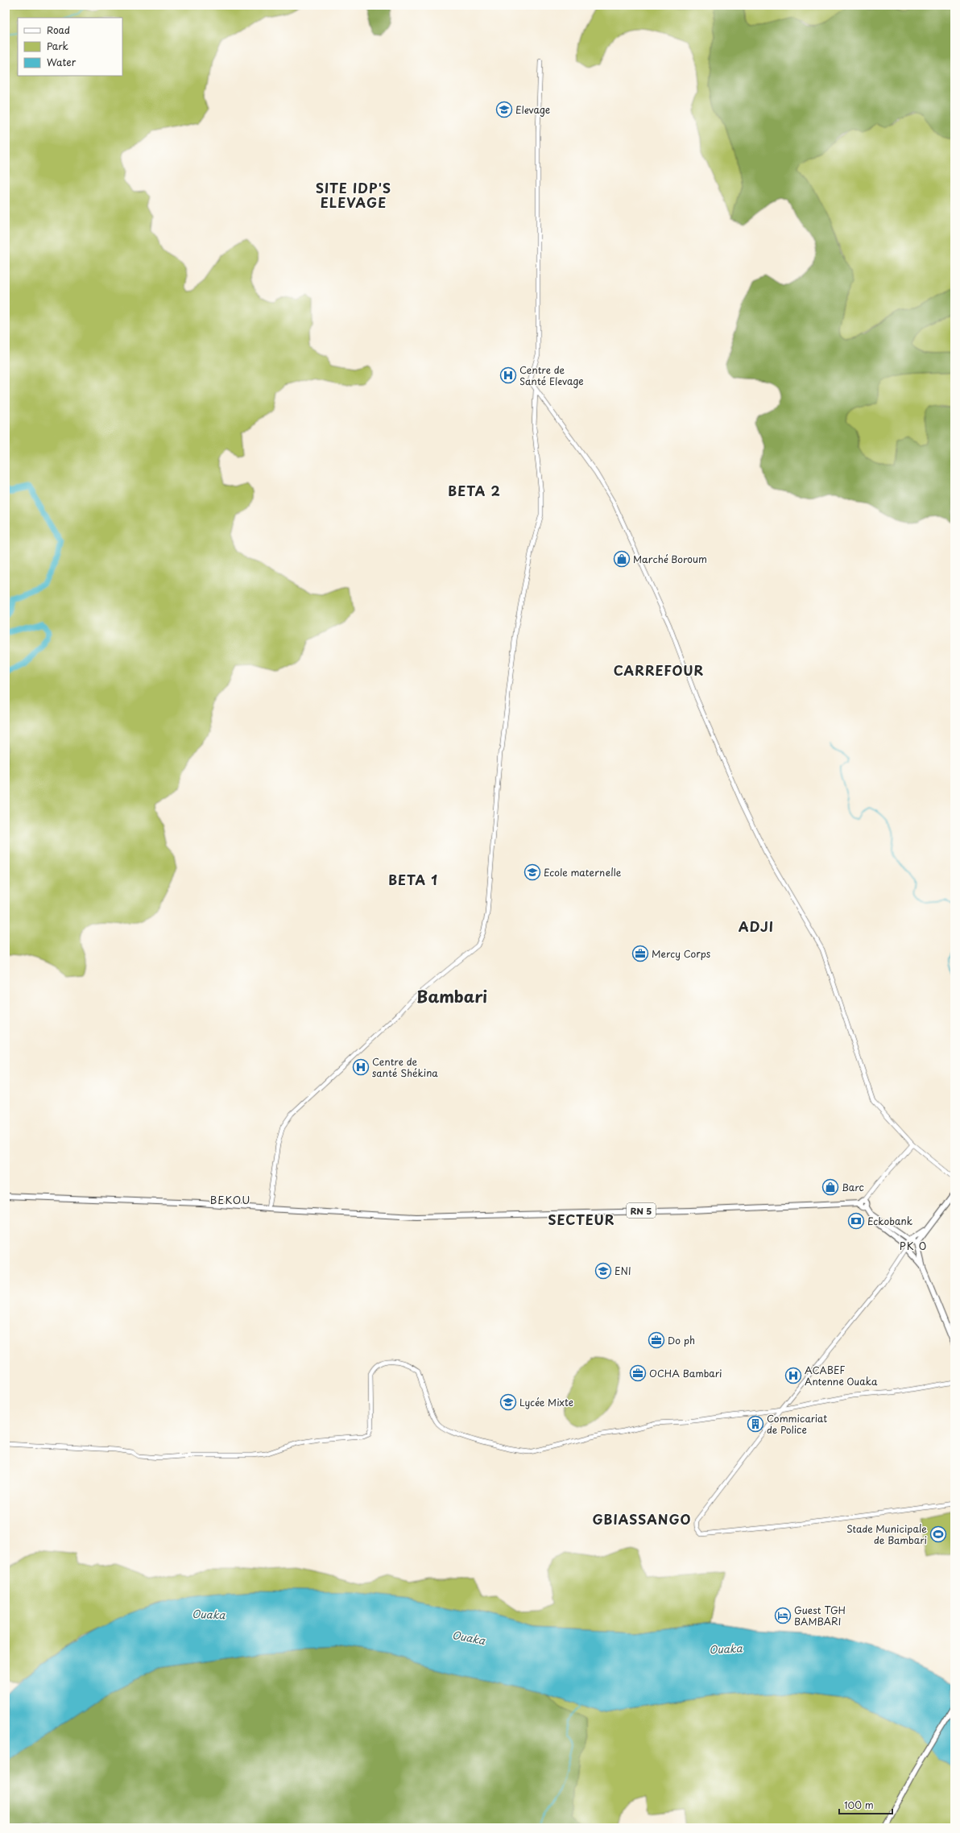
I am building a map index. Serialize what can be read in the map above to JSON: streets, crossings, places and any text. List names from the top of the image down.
{
  "streets": {
    "main road": ["RN 5"]
  },
  "districts": [
    "SITE IDP'S ELEVAGE",
    "BETA 2",
    "CARREFOUR",
    "BETA 1",
    "ADJI",
    "Bambari",
    "BEKOU",
    "SECTEUR",
    "PK 0",
    "GBIASSANGO"
  ],
  "water": ["Ouaka"],
  "places": {
    "school or university": [
      "Elevage",
      "Ecole maternelle",
      "ENI",
      "Lycée Mixte"
    ],
    "hospital": ["Centre de Santé Elevage", "Centre de santé Shékina", "ACABEF Antenne Ouaka"],
    "shop": ["Marché Boroum", "Barc"],
    "office": ["Mercy Corps", "Do ph", "OCHA Bambari"],
    "bank": ["Eckobank"],
    "building": ["Commicariat de Police"],
    "sports": ["Stade Municipale de Bambari"],
    "hotel": ["Guest TGH BAMBARI"]
  },
  "legend": ["Road", "Park", "Water"],
  "scale_bar": "100 m"
}
